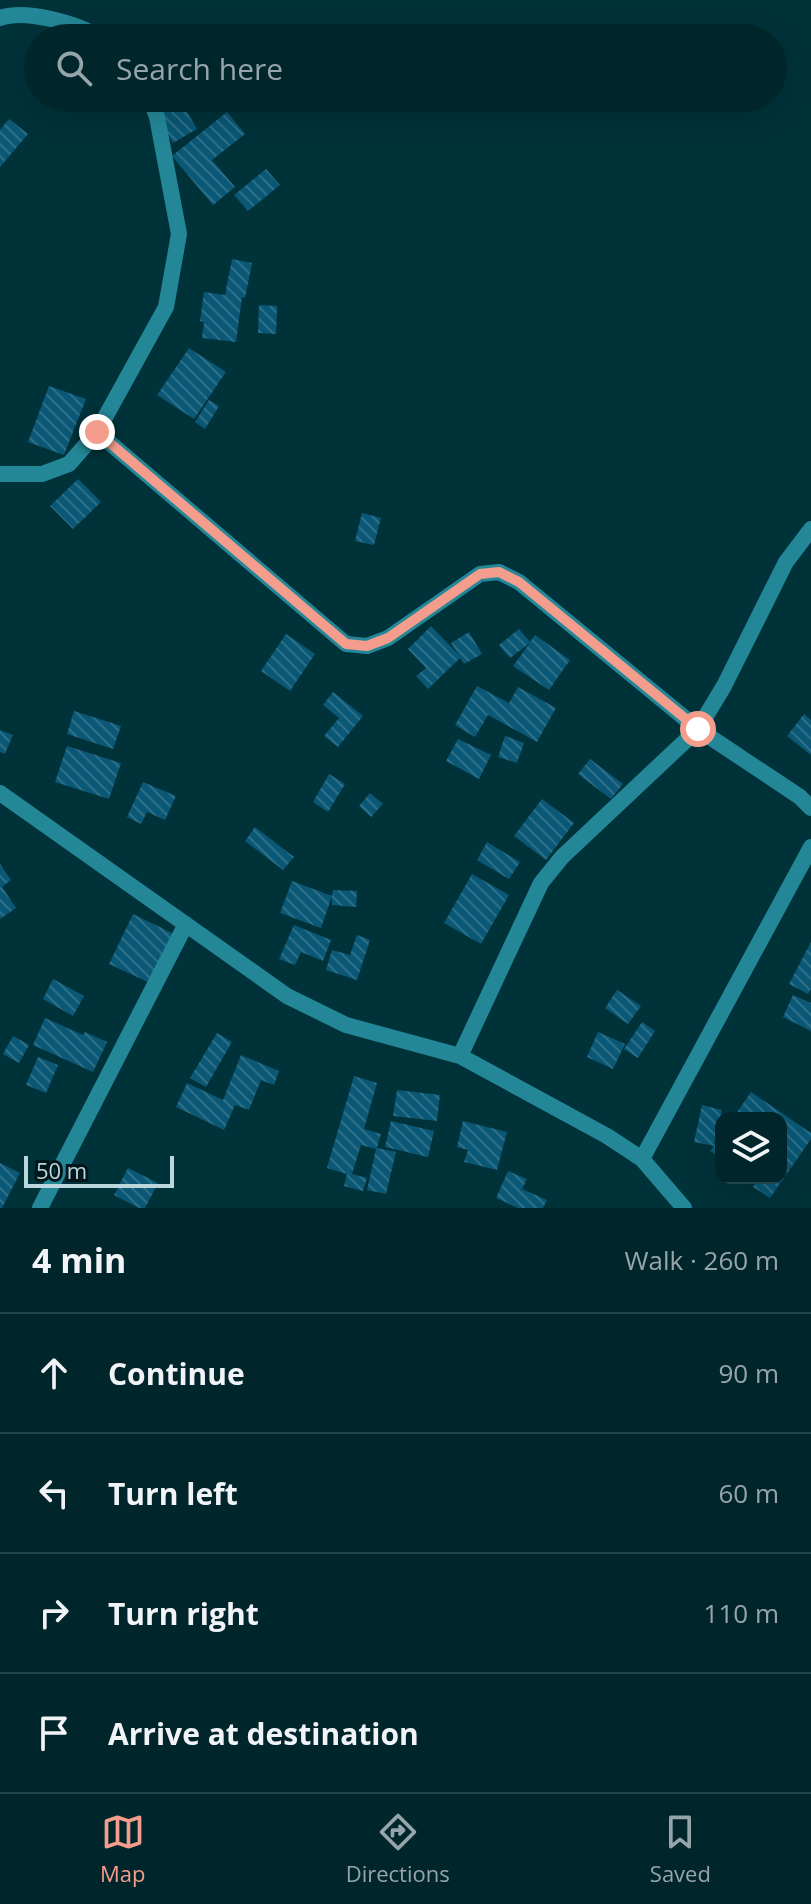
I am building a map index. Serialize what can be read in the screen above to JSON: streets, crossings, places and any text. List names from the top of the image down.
{
  "scale_bar": "50 m",
  "page": {
    "search": "Search here",
    "scale": "50 m",
    "heading": ["4 min", "Walk · 260 m"],
    "list": [
      ["Continue", "90 m"],
      ["Turn left", "60 m"],
      ["Turn right", "110 m"],
      "Arrive at destination"
    ],
    "nav": ["Map", "Directions", "Saved"]
  }
}
